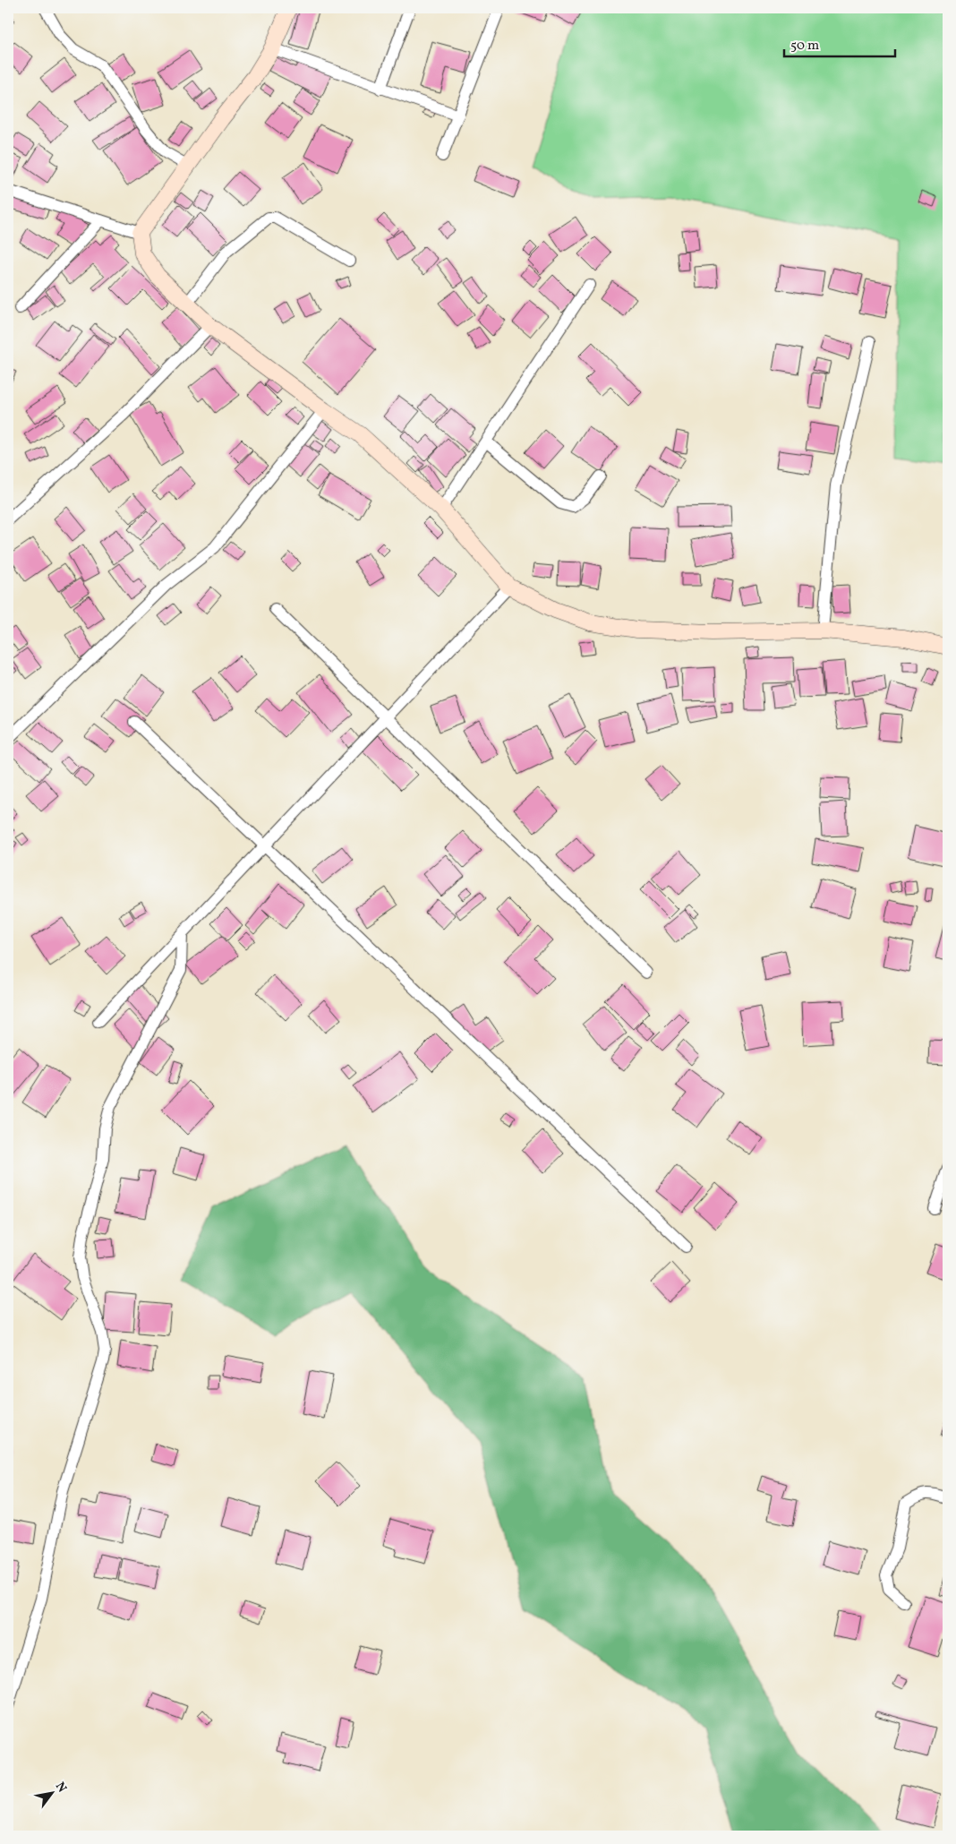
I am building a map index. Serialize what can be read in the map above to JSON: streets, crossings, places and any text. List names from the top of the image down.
{
  "scale_bar": "50 m",
  "north": "top right"
}
